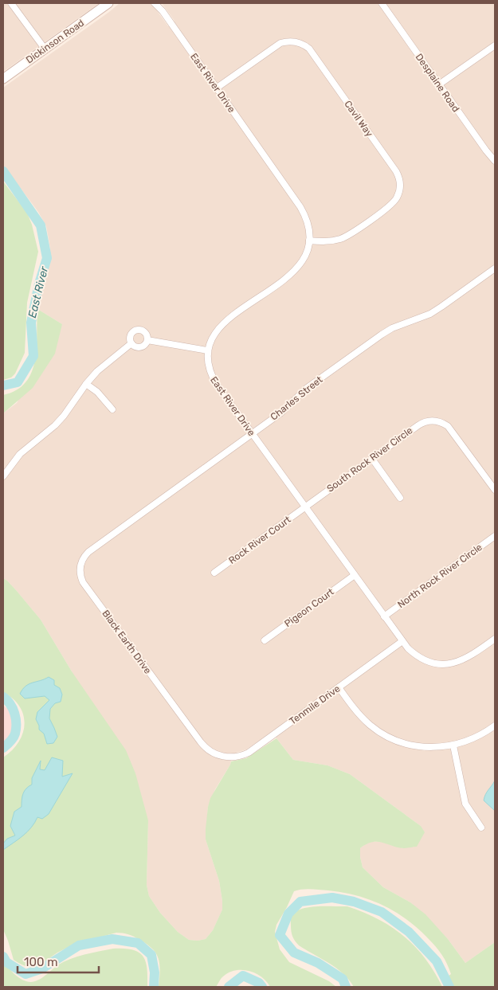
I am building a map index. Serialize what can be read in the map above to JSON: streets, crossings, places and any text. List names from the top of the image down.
{
  "streets": {
    "street": [
      "Dickinson Road",
      "East River Drive",
      "Desplaine Road",
      "Cavil Way",
      "Charles Street",
      "South Rock River Circle",
      "Rock River Court",
      "North Rock River Circle",
      "Pigeon Court",
      "Black Earth Drive",
      "Tenmile Drive"
    ]
  },
  "crossings": [
    ["East River Drive", "Cavil Way"],
    ["East River Drive", "Charles Street"],
    ["East River Drive", "South Rock River Circle"],
    ["East River Drive", "Rock River Court"],
    ["East River Drive", "North Rock River Circle"],
    ["East River Drive", "Pigeon Court"],
    ["East River Drive", "Tenmile Drive"],
    ["Charles Street", "Black Earth Drive"],
    ["South Rock River Circle", "Rock River Court"],
    ["Black Earth Drive", "Tenmile Drive"]
  ],
  "water": ["East River"],
  "scale_bar": "100 m"
}
